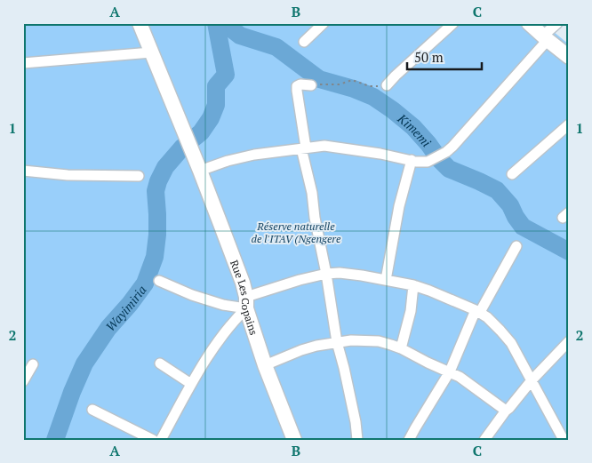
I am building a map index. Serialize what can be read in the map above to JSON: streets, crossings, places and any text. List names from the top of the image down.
{
  "streets": {
    "street": ["Rue Les Copains"]
  },
  "water": ["Kimemi", "Wayimiria"],
  "parks": ["Réserve naturelle de l'ITAV (Ngengere"],
  "scale_bar": "50 m",
  "grid": {
    "columns": ["A", "B", "C"],
    "rows": ["1", "2"]
  }
}
